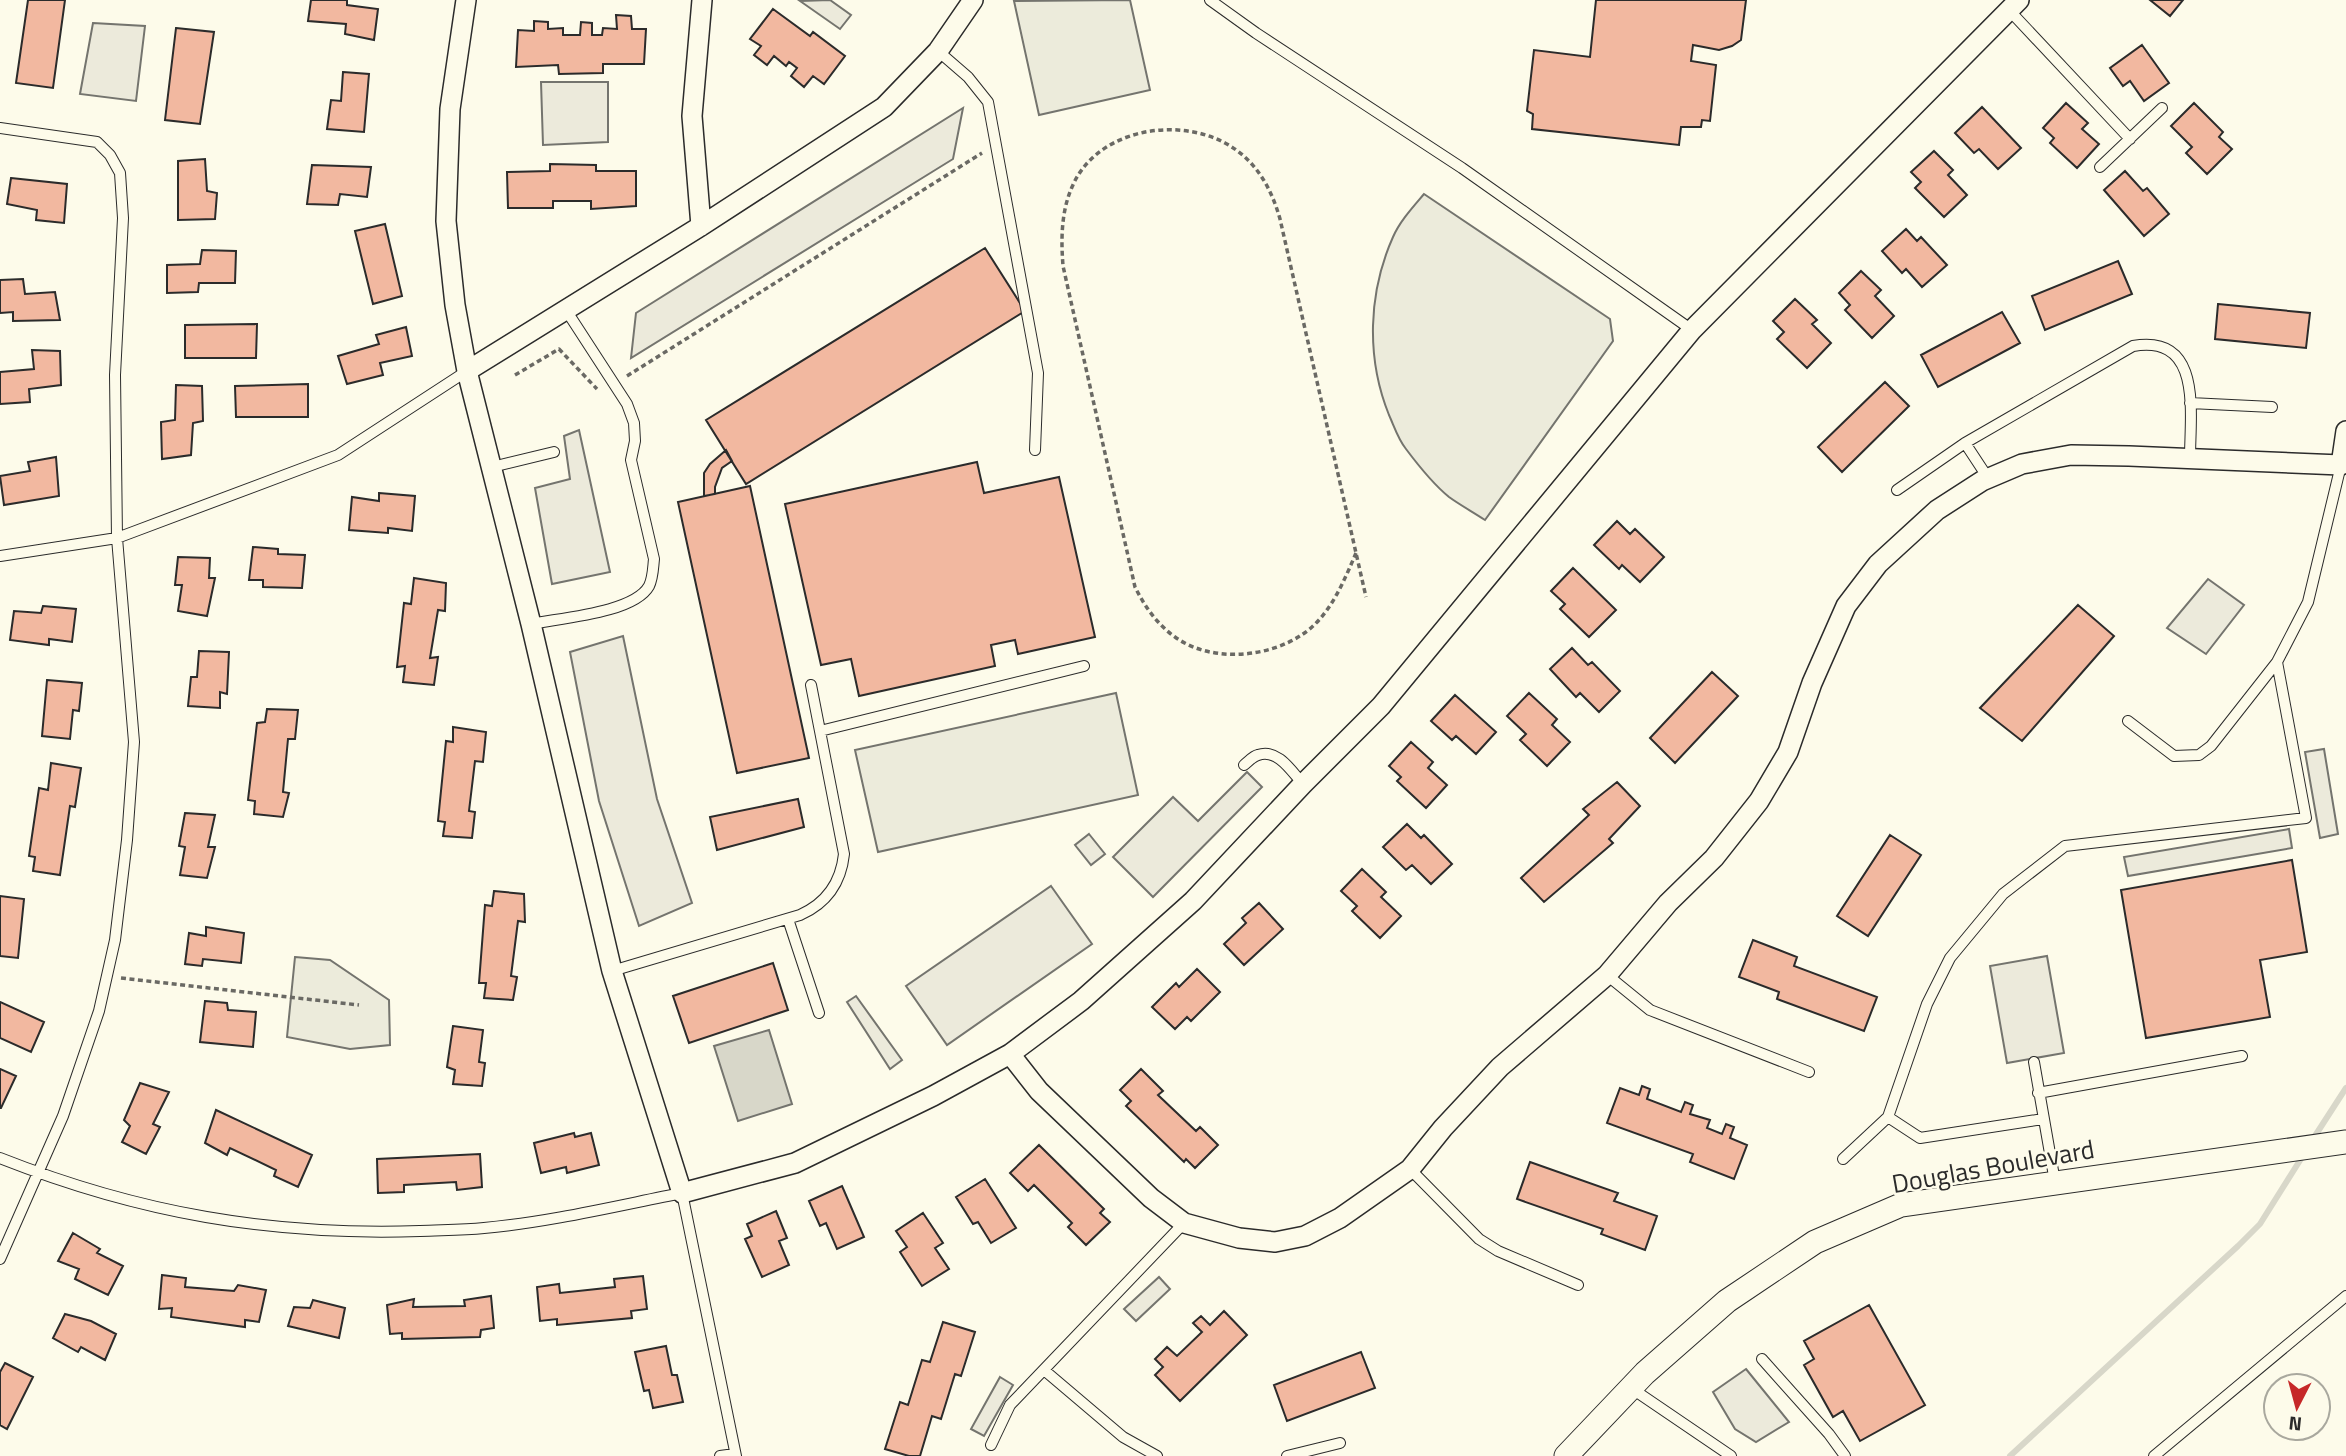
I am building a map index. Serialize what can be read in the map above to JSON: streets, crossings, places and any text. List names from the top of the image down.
{
  "streets": {
    "street": ["Douglas Boulevard"]
  },
  "north": "bottom"
}
